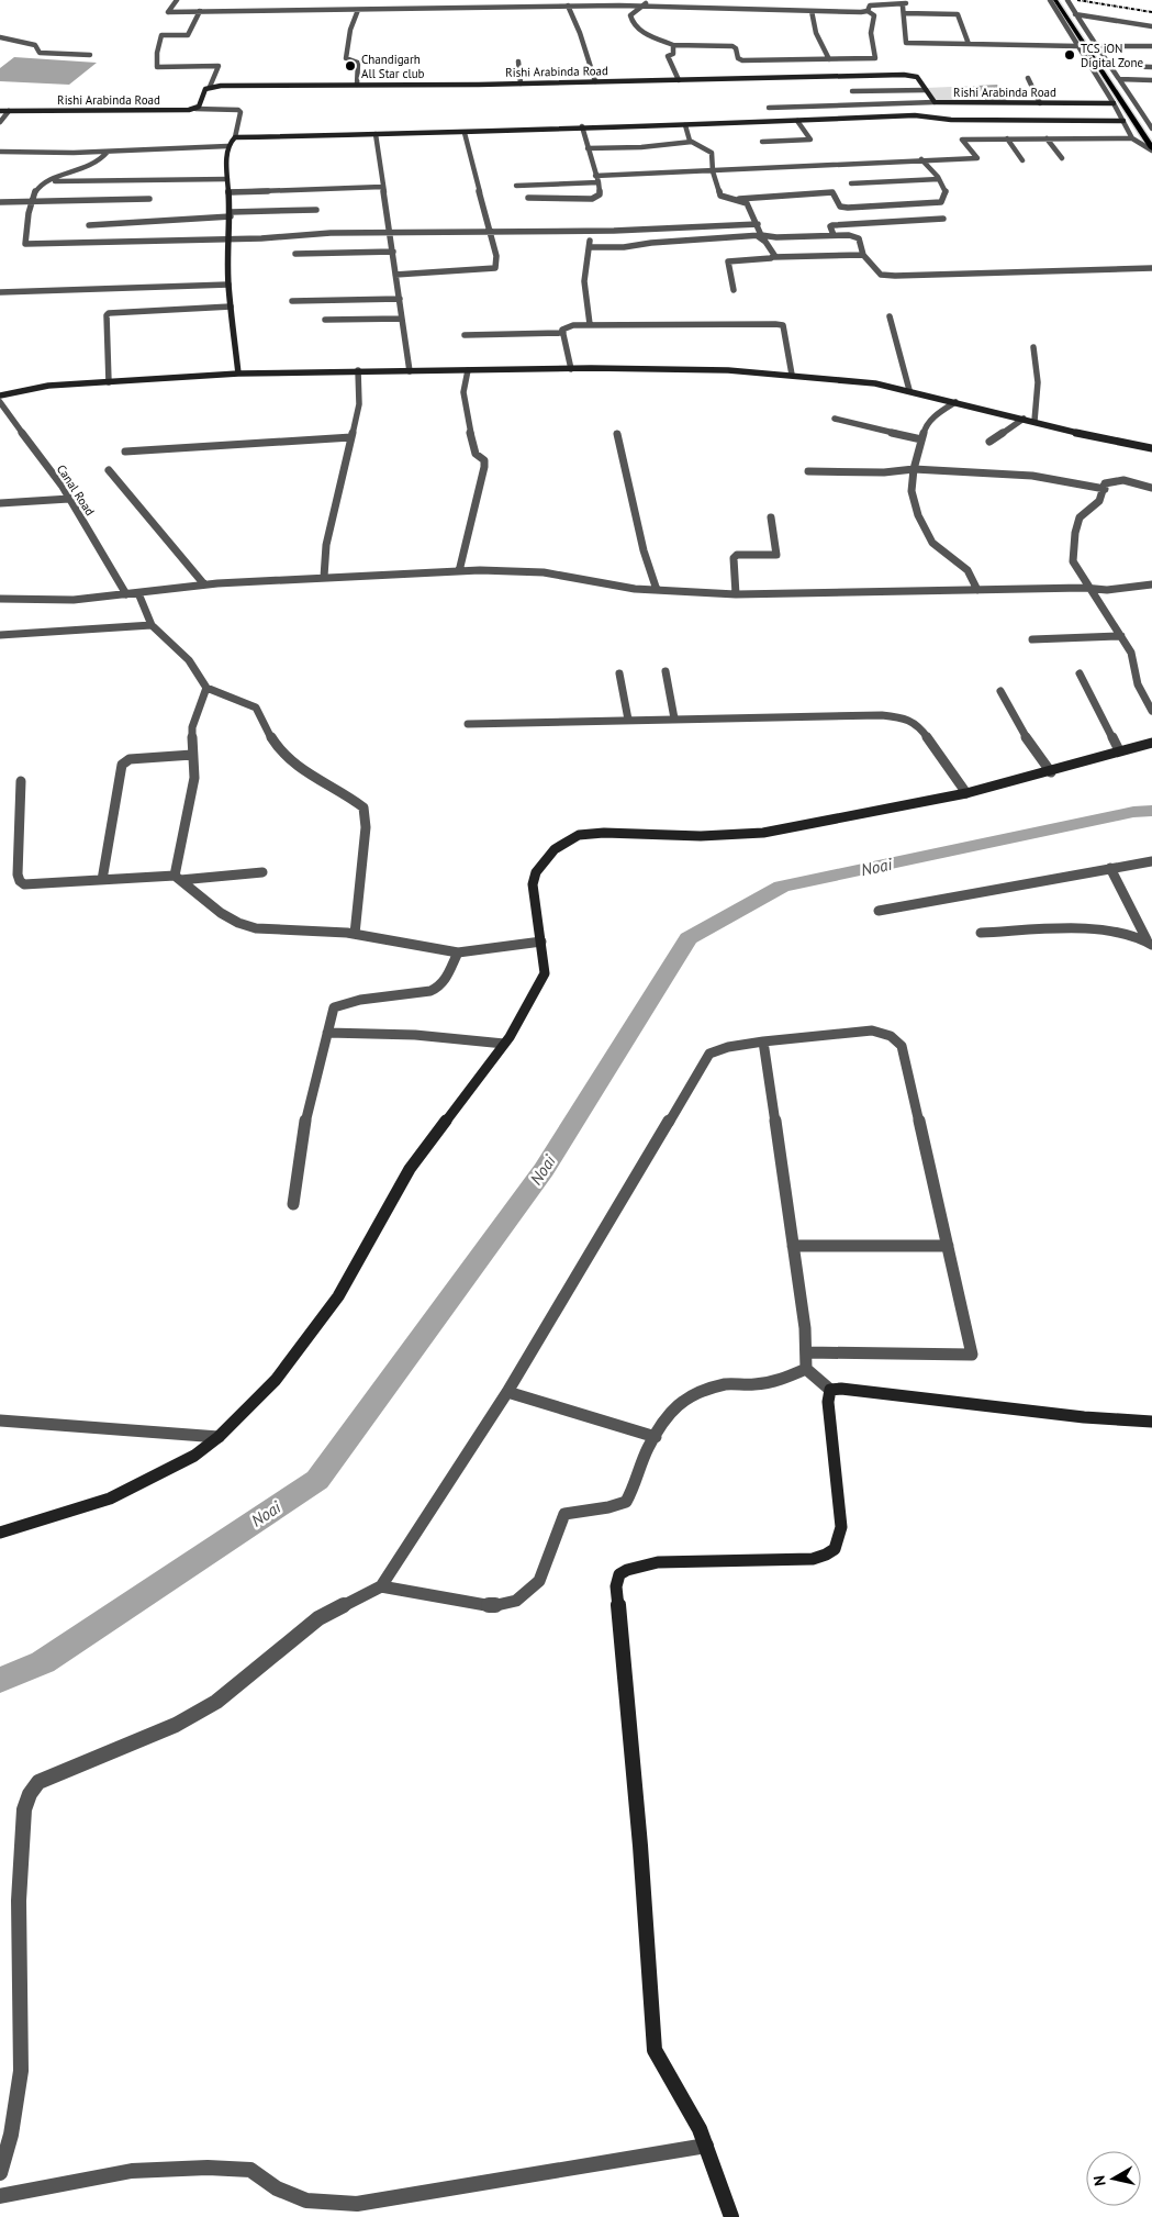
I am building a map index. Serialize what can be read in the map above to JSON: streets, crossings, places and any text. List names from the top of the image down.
{
  "streets": {
    "street": ["Rishi Arabinda Road", "Canal Road"]
  },
  "water": ["Noai"],
  "places": ["TCS iON Digital Zone", "Chandigarh All Star club"],
  "north": "left"
}
